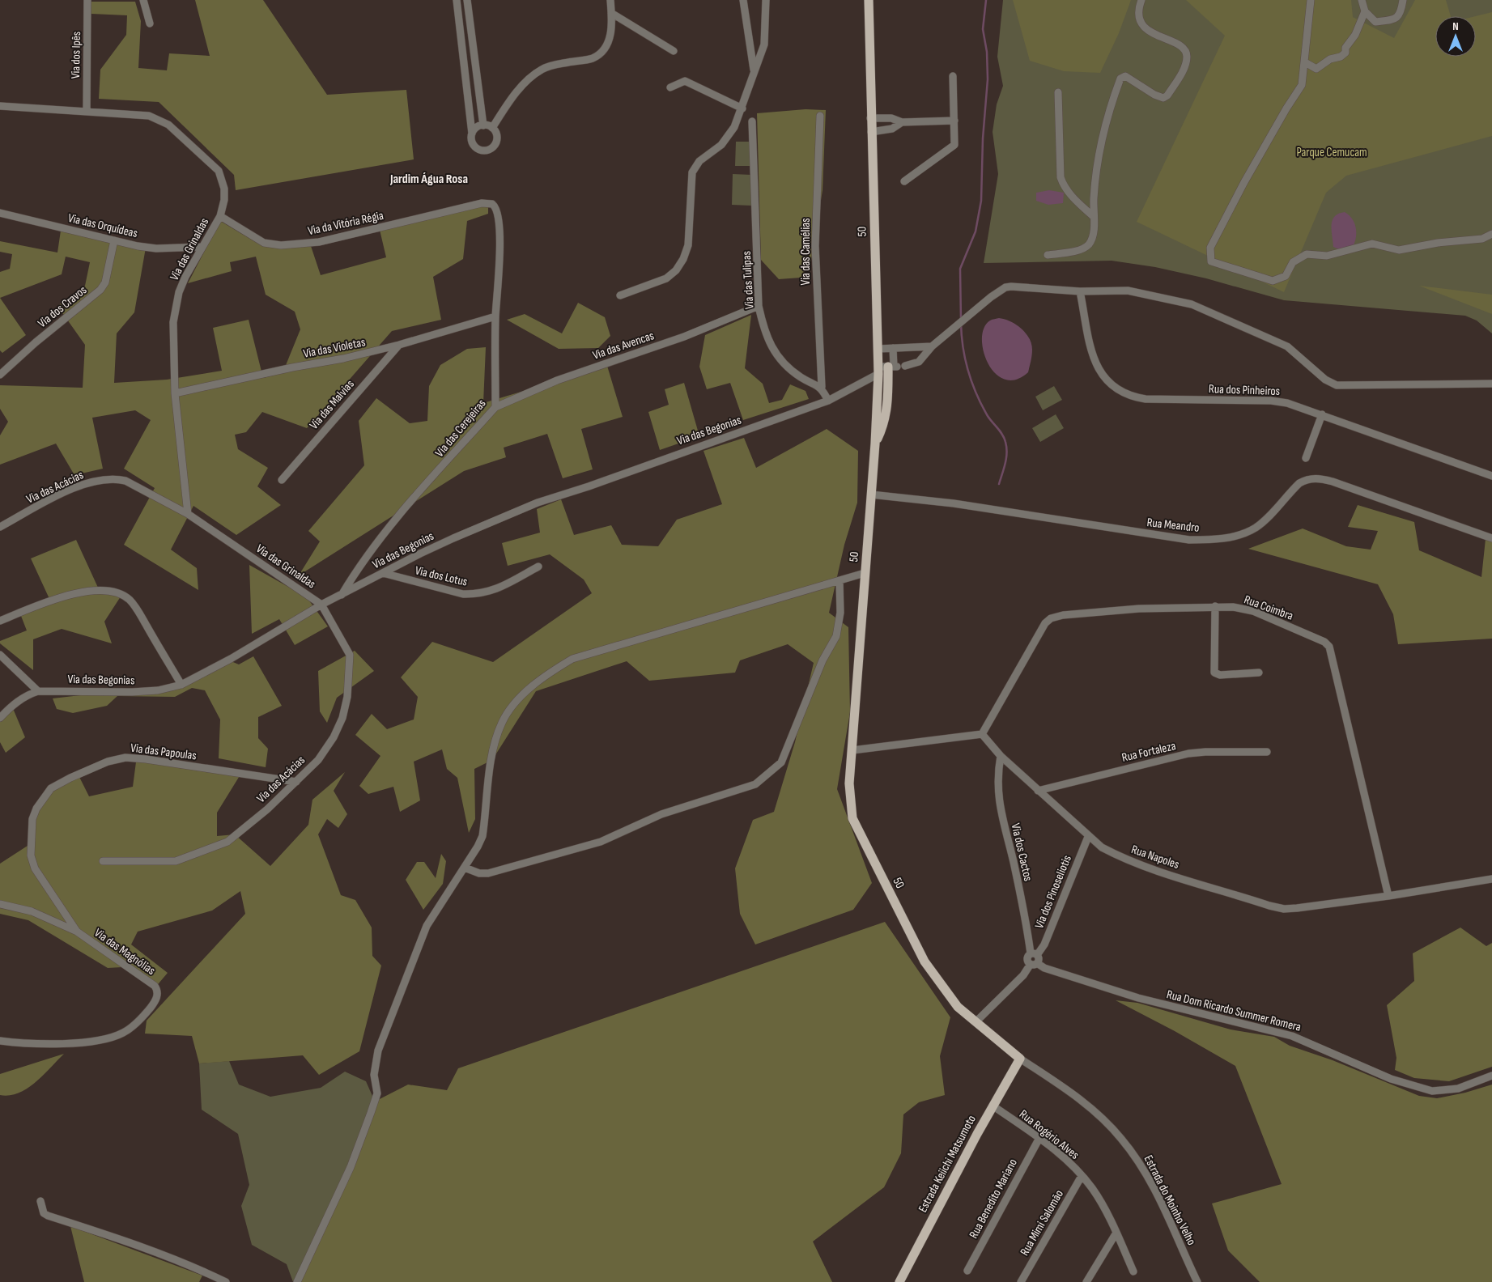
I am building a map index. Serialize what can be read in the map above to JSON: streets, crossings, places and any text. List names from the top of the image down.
{
  "streets": {
    "main road": ["50", "Estrada Keiichi Matsumoto"],
    "street": [
      "Via dos Ipês",
      "Via da Vitória Régia",
      "Via das Orquídeas",
      "Via das Grinaldas",
      "Via das Camélias",
      "Via das Tulipas",
      "Via dos Cravos",
      "Via das Avencas",
      "Via das Violetas",
      "Rua dos Pinheiros",
      "Via das Malvias",
      "Via das Cerejeiras",
      "Via das Begonias",
      "Via das Acácias",
      "Rua Meandro",
      "Via dos Lotus",
      "Rua Coimbra",
      "Via das Papoulas",
      "Rua Fortaleza",
      "Via dos Cactos",
      "Rua Napoles",
      "Via dos Pinoseliotis",
      "Via das Magnólias",
      "Rua Dom Ricardo Summer Romera",
      "Rua Rogério Alves",
      "Rua Benedito Mariano",
      "Estrada do Moinho Velho",
      "Rua Mimi Salomão"
    ]
  },
  "crossings": [
    ["Via dos Ipês", "Via das Grinaldas"],
    ["Via da Vitória Régia", "Via das Grinaldas"],
    ["Via da Vitória Régia", "Via das Cerejeiras"],
    ["Via das Orquídeas", "Via das Grinaldas"],
    ["Via das Orquídeas", "Via dos Cravos"],
    ["50", "Rua Meandro"],
    ["50", "Estrada Keiichi Matsumoto"],
    ["50", "Estrada do Moinho Velho"],
    ["Via das Grinaldas", "Via das Violetas"],
    ["Via das Grinaldas", "Via das Begonias"],
    ["Via das Grinaldas", "Via das Acácias"],
    ["Via das Camélias", "Via das Tulipas"],
    ["Via das Tulipas", "Via das Avencas"],
    ["Via das Avencas", "Via das Cerejeiras"],
    ["Via das Violetas", "Via das Malvias"],
    ["Via das Violetas", "Via das Cerejeiras"],
    ["Via das Cerejeiras", "Via das Begonias"],
    ["Via das Begonias", "Via das Acácias"],
    ["Via das Begonias", "Via dos Lotus"],
    ["Via das Acácias", "Via das Papoulas"],
    ["Rua Coimbra", "Rua Napoles"],
    ["Via das Papoulas", "Via das Magnólias"],
    ["Rua Fortaleza", "Rua Napoles"],
    ["Via dos Cactos", "Rua Napoles"],
    ["Via dos Cactos", "Via dos Pinoseliotis"],
    ["Rua Napoles", "Via dos Pinoseliotis"],
    ["Rua Rogério Alves", "Estrada Keiichi Matsumoto"],
    ["Rua Rogério Alves", "Rua Benedito Mariano"],
    ["Rua Rogério Alves", "Rua Mimi Salomão"],
    ["Estrada Keiichi Matsumoto", "Estrada do Moinho Velho"]
  ],
  "districts": ["Jardim Água Rosa"],
  "parks": ["Parque Cemucam"],
  "north": "top"
}
